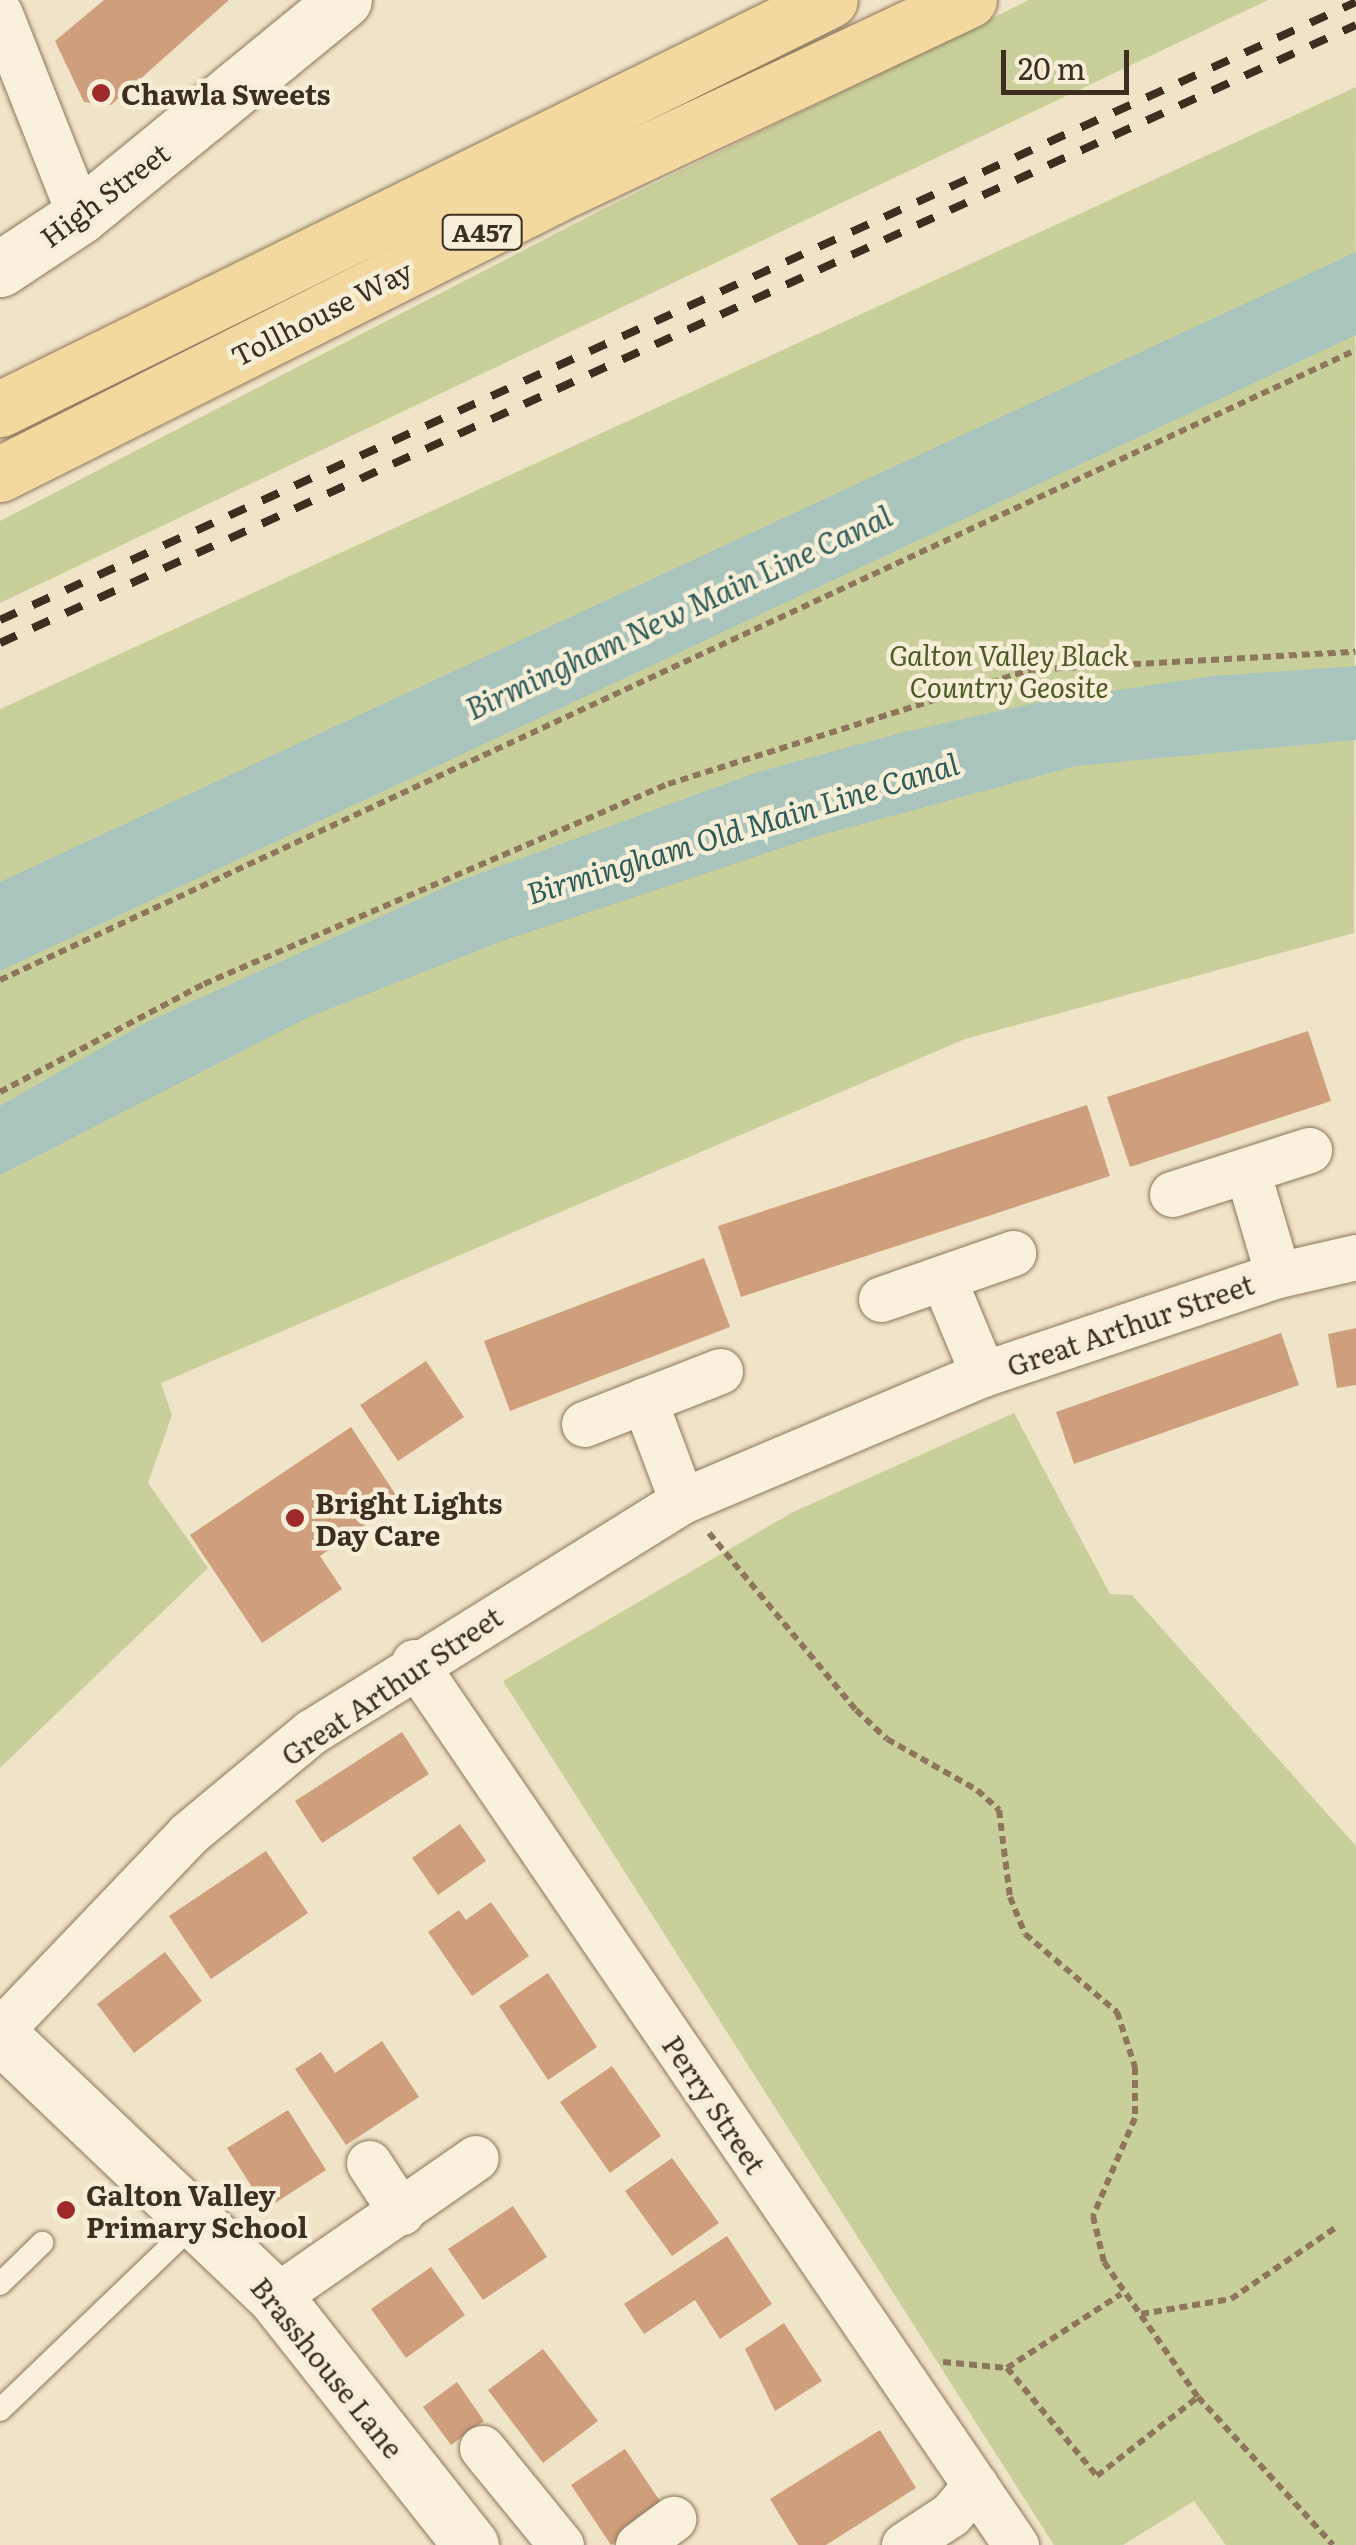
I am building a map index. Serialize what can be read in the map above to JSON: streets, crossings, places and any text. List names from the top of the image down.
{
  "streets": {
    "main road": ["A457", "Tollhouse Way"],
    "street": [
      "High Street",
      "Great Arthur Street",
      "Perry Street",
      "Brasshouse Lane"
    ]
  },
  "crossings": [
    ["Great Arthur Street", "Perry Street"],
    ["Great Arthur Street", "Brasshouse Lane"]
  ],
  "water": ["Birmingham New Main Line Canal", "Birmingham Old Main Line Canal"],
  "parks": ["Galton Valley Black Country Geosite"],
  "places": ["Chawla Sweets", "Bright Lights Day Care", "Galton Valley Primary School"],
  "scale_bar": "20 m"
}
